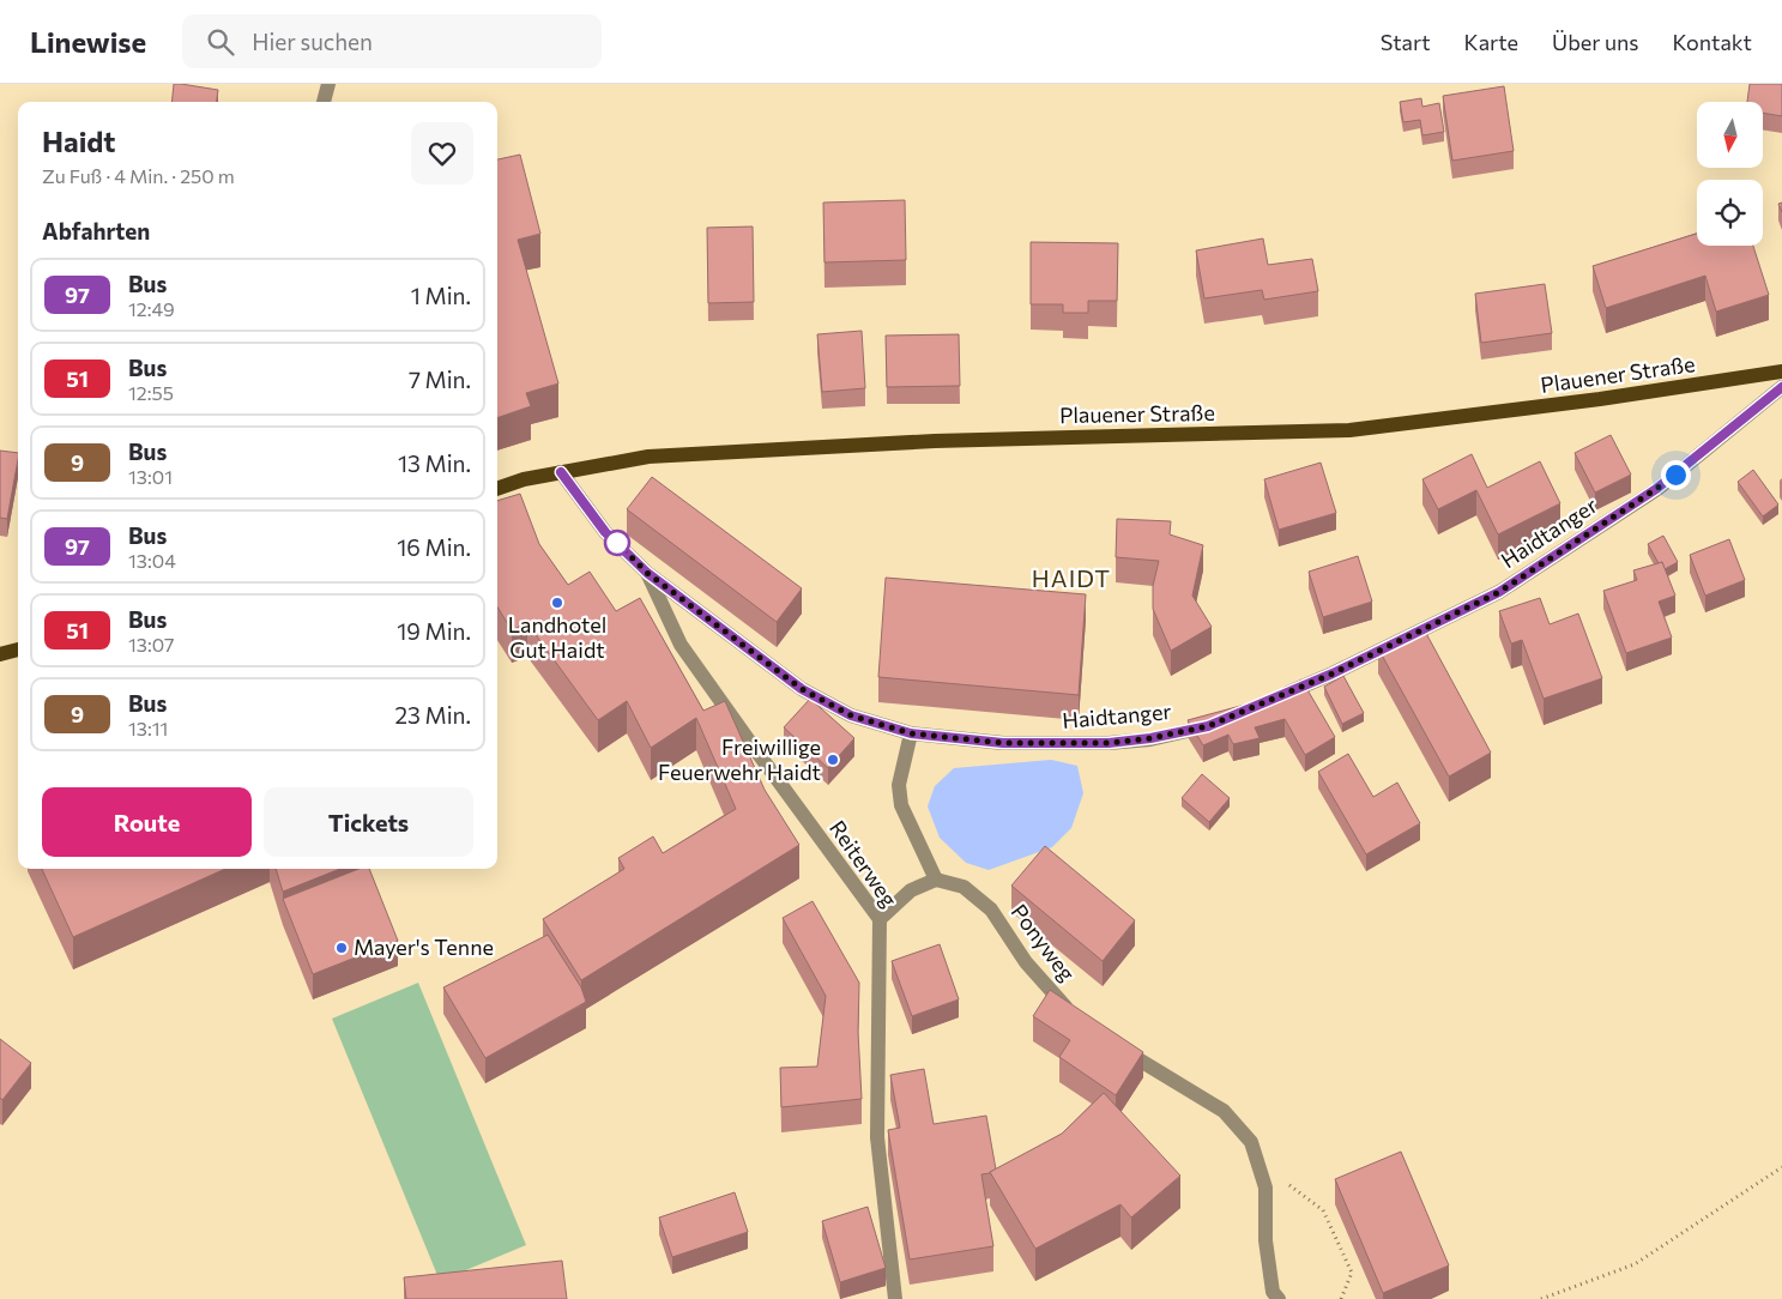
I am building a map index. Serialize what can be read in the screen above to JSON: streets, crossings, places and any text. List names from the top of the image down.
{
  "streets": {
    "main road": ["Plauener Straße"],
    "street": ["Haidtanger", "Reiterweg", "Ponyweg"]
  },
  "crossings": [
    ["Plauener Straße", "Haidtanger"],
    ["Haidtanger", "Reiterweg"]
  ],
  "districts": ["HAIDT"],
  "places": ["Landhotel Gut Haidt", "Freiwillige Feuerwehr Haidt", "Mayer's Tenne"],
  "lines": ["bus line 97"],
  "north": "bottom",
  "page": {
    "header": "Linewise",
    "search": "Hier suchen",
    "nav": [
      "Start",
      "Karte",
      "Über uns",
      "Kontakt"
    ],
    "heading": [
      ["Haidt", "Zu Fuß · 4 Min. · 250 m"],
      "Abfahrten"
    ],
    "list": [
      {
        "mark": "97",
        "name": "Bus",
        "note": "12:49",
        "value": "1 Min."
      },
      {
        "mark": "51",
        "name": "Bus",
        "note": "12:55",
        "value": "7 Min."
      },
      {
        "mark": "9",
        "name": "Bus",
        "note": "13:01",
        "value": "13 Min."
      },
      {
        "mark": "97",
        "name": "Bus",
        "note": "13:04",
        "value": "16 Min."
      },
      {
        "mark": "51",
        "name": "Bus",
        "note": "13:07",
        "value": "19 Min."
      },
      {
        "mark": "9",
        "name": "Bus",
        "note": "13:11",
        "value": "23 Min."
      }
    ],
    "buttons": ["Route", "Tickets"]
  }
}
